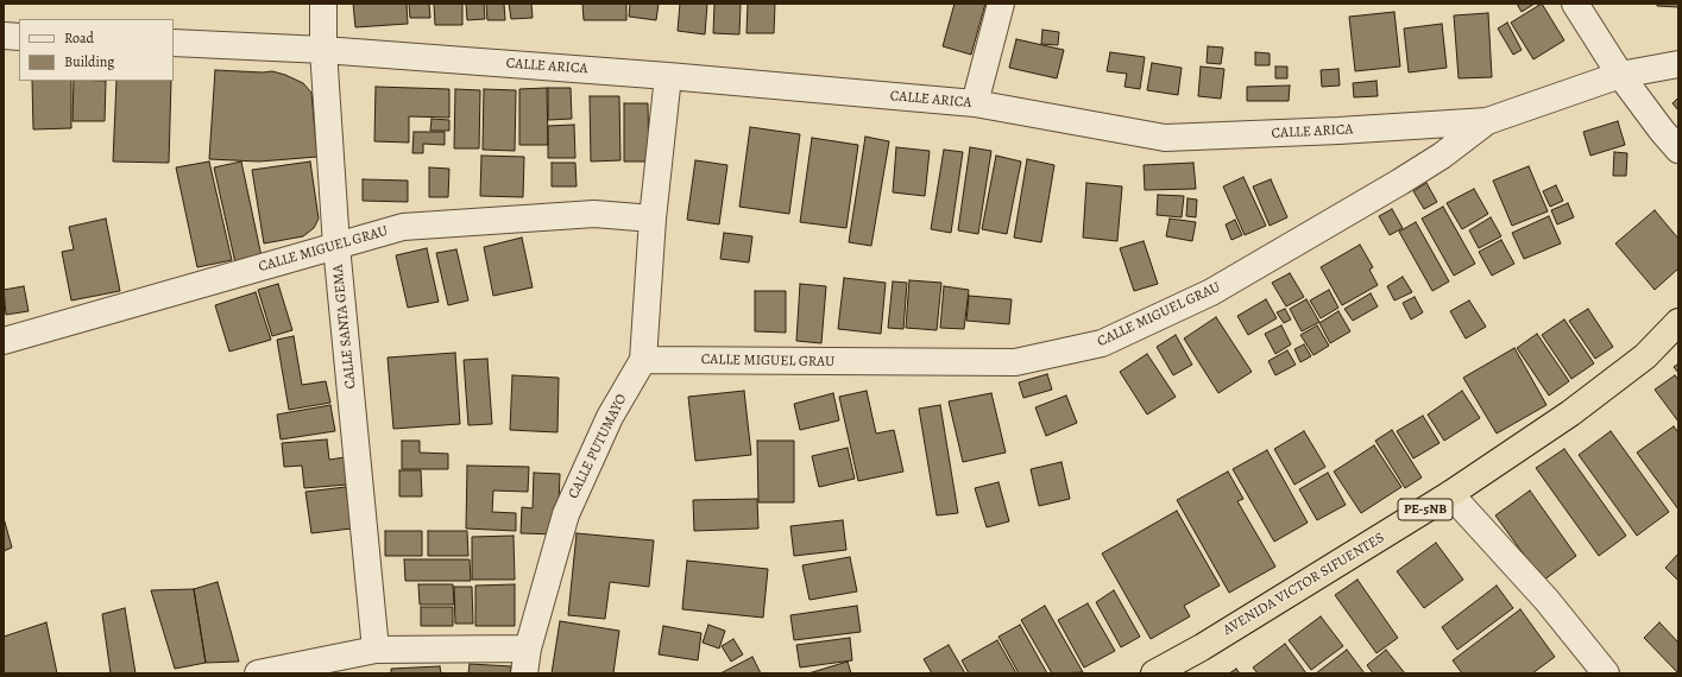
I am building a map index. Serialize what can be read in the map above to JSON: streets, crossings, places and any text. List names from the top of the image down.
{
  "streets": {
    "highway": ["PE-5NB", "AVENIDA VICTOR SIFUENTES"],
    "street": [
      "CALLE ARICA",
      "CALLE MIGUEL GRAU",
      "CALLE SANTA GEMA",
      "CALLE PUTUMAYO"
    ]
  },
  "crossings": [
    ["CALLE ARICA", "CALLE MIGUEL GRAU"],
    ["CALLE ARICA", "CALLE SANTA GEMA"],
    ["CALLE ARICA", "CALLE PUTUMAYO"],
    ["CALLE MIGUEL GRAU", "CALLE SANTA GEMA"],
    ["CALLE MIGUEL GRAU", "CALLE PUTUMAYO"]
  ],
  "legend": ["Road", "Building"]
}
